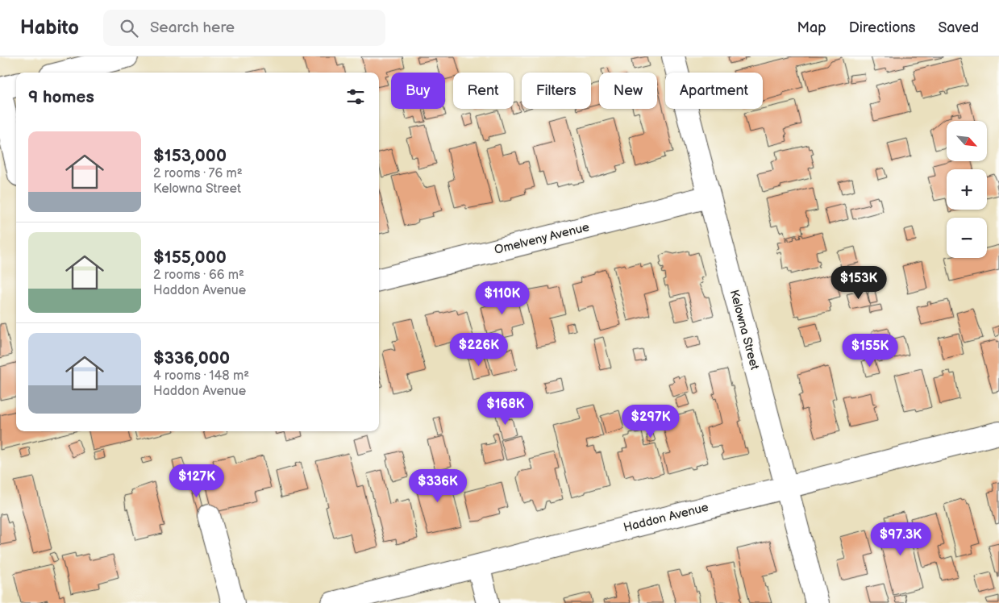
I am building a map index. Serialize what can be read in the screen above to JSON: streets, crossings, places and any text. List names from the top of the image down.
{
  "streets": {
    "street": ["Omelveny Avenue", "Kelowna Street", "Haddon Avenue"]
  },
  "crossings": [
    ["Omelveny Avenue", "Kelowna Street"],
    ["Kelowna Street", "Haddon Avenue"]
  ],
  "north": "bottom right",
  "page": {
    "header": "Habito",
    "search": "Search here",
    "nav": ["Map", "Directions", "Saved"],
    "chip": [
      "Buy",
      "Rent",
      "Filters",
      "New",
      "Apartment"
    ],
    "heading": "9 homes",
    "map_buttons": ["+", "−"],
    "list": [
      {
        "name": "$153,000",
        "note": "2 rooms · 76 m² · Kelowna Street"
      },
      {
        "name": "$155,000",
        "note": "2 rooms · 66 m² · Haddon Avenue"
      },
      {
        "name": "$336,000",
        "note": "4 rooms · 148 m² · Haddon Avenue"
      }
    ],
    "price": [
      "$153K",
      "$110K",
      "$226K",
      "$155K",
      "$168K",
      "$297K",
      "$127K",
      "$336K",
      "$97.3K"
    ]
  }
}
